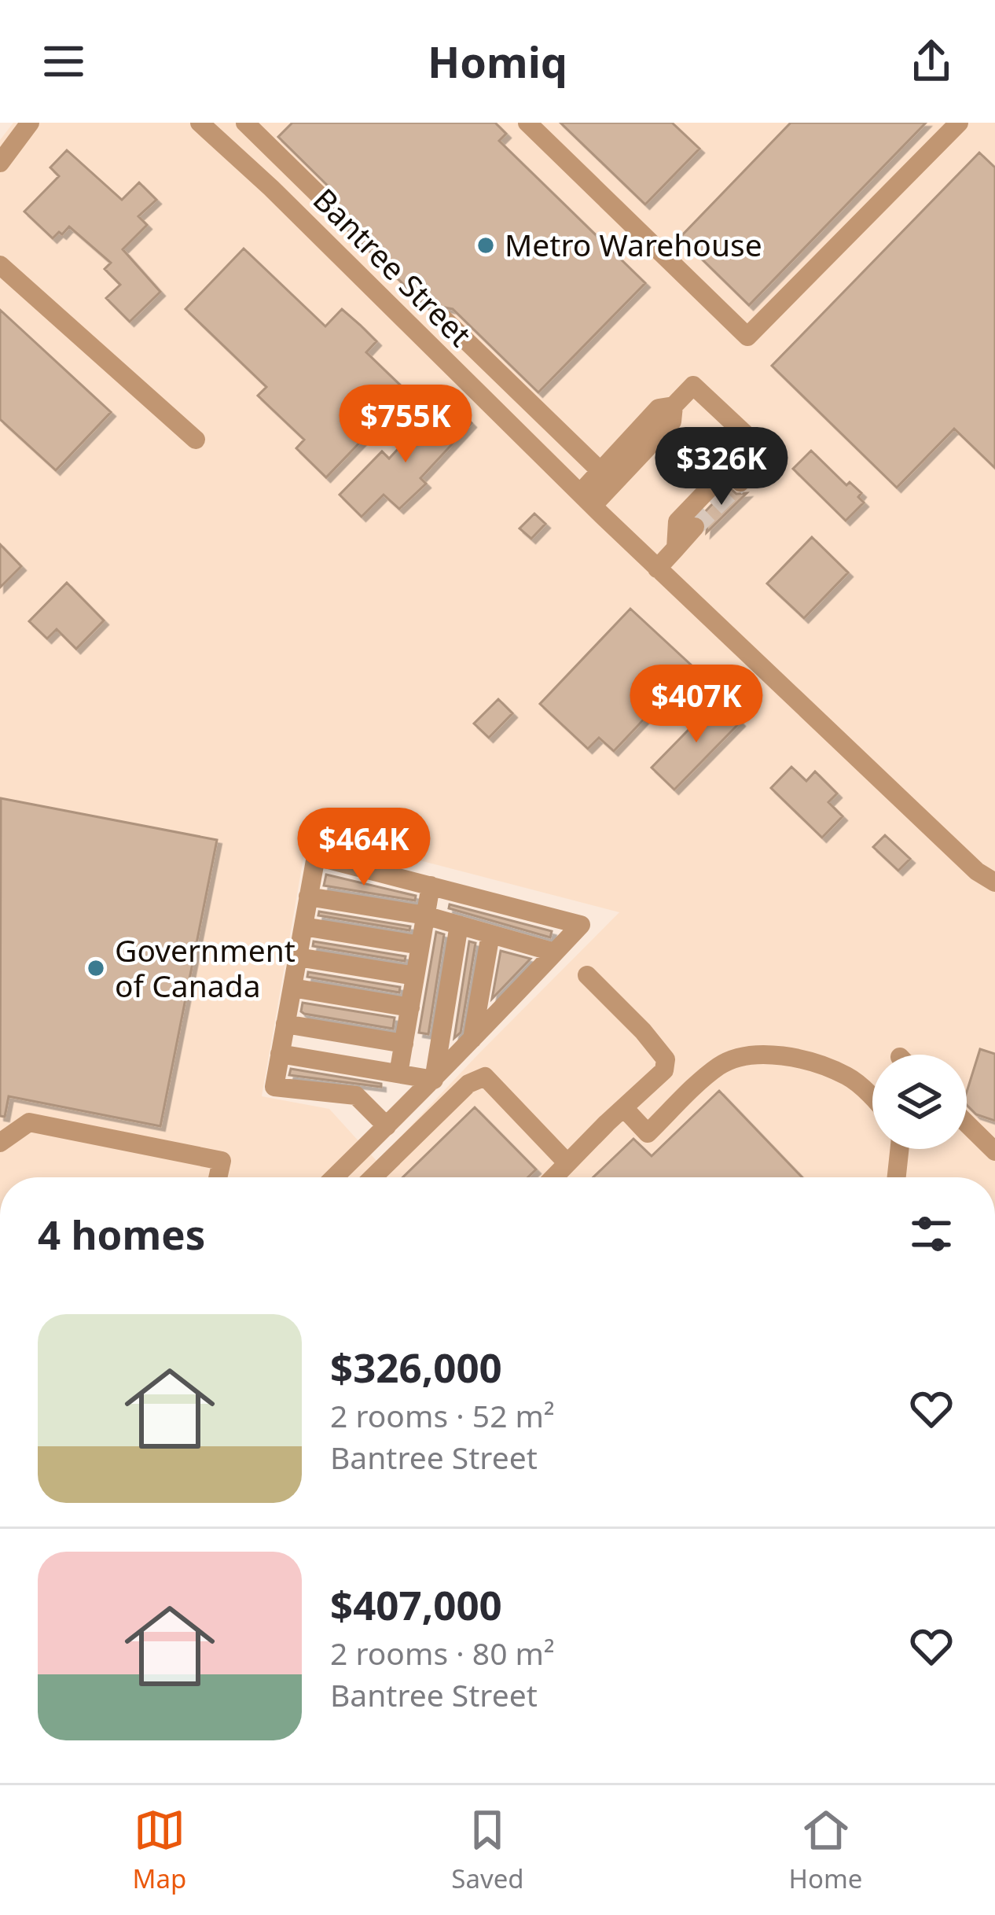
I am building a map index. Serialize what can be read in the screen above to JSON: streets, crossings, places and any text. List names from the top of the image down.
{
  "streets": {
    "street": ["Bantree Street"]
  },
  "places": ["Metro Warehouse", "Government of Canada"],
  "page": {
    "header": "Homiq",
    "price": [
      "$755K",
      "$326K",
      "$407K",
      "$464K"
    ],
    "heading": "4 homes",
    "list": [
      {
        "name": "$326,000",
        "note": "2 rooms · 52 m² · Bantree Street"
      },
      {
        "name": "$407,000",
        "note": "2 rooms · 80 m² · Bantree Street"
      }
    ],
    "tabs": ["Map", "Saved", "Home"]
  }
}
